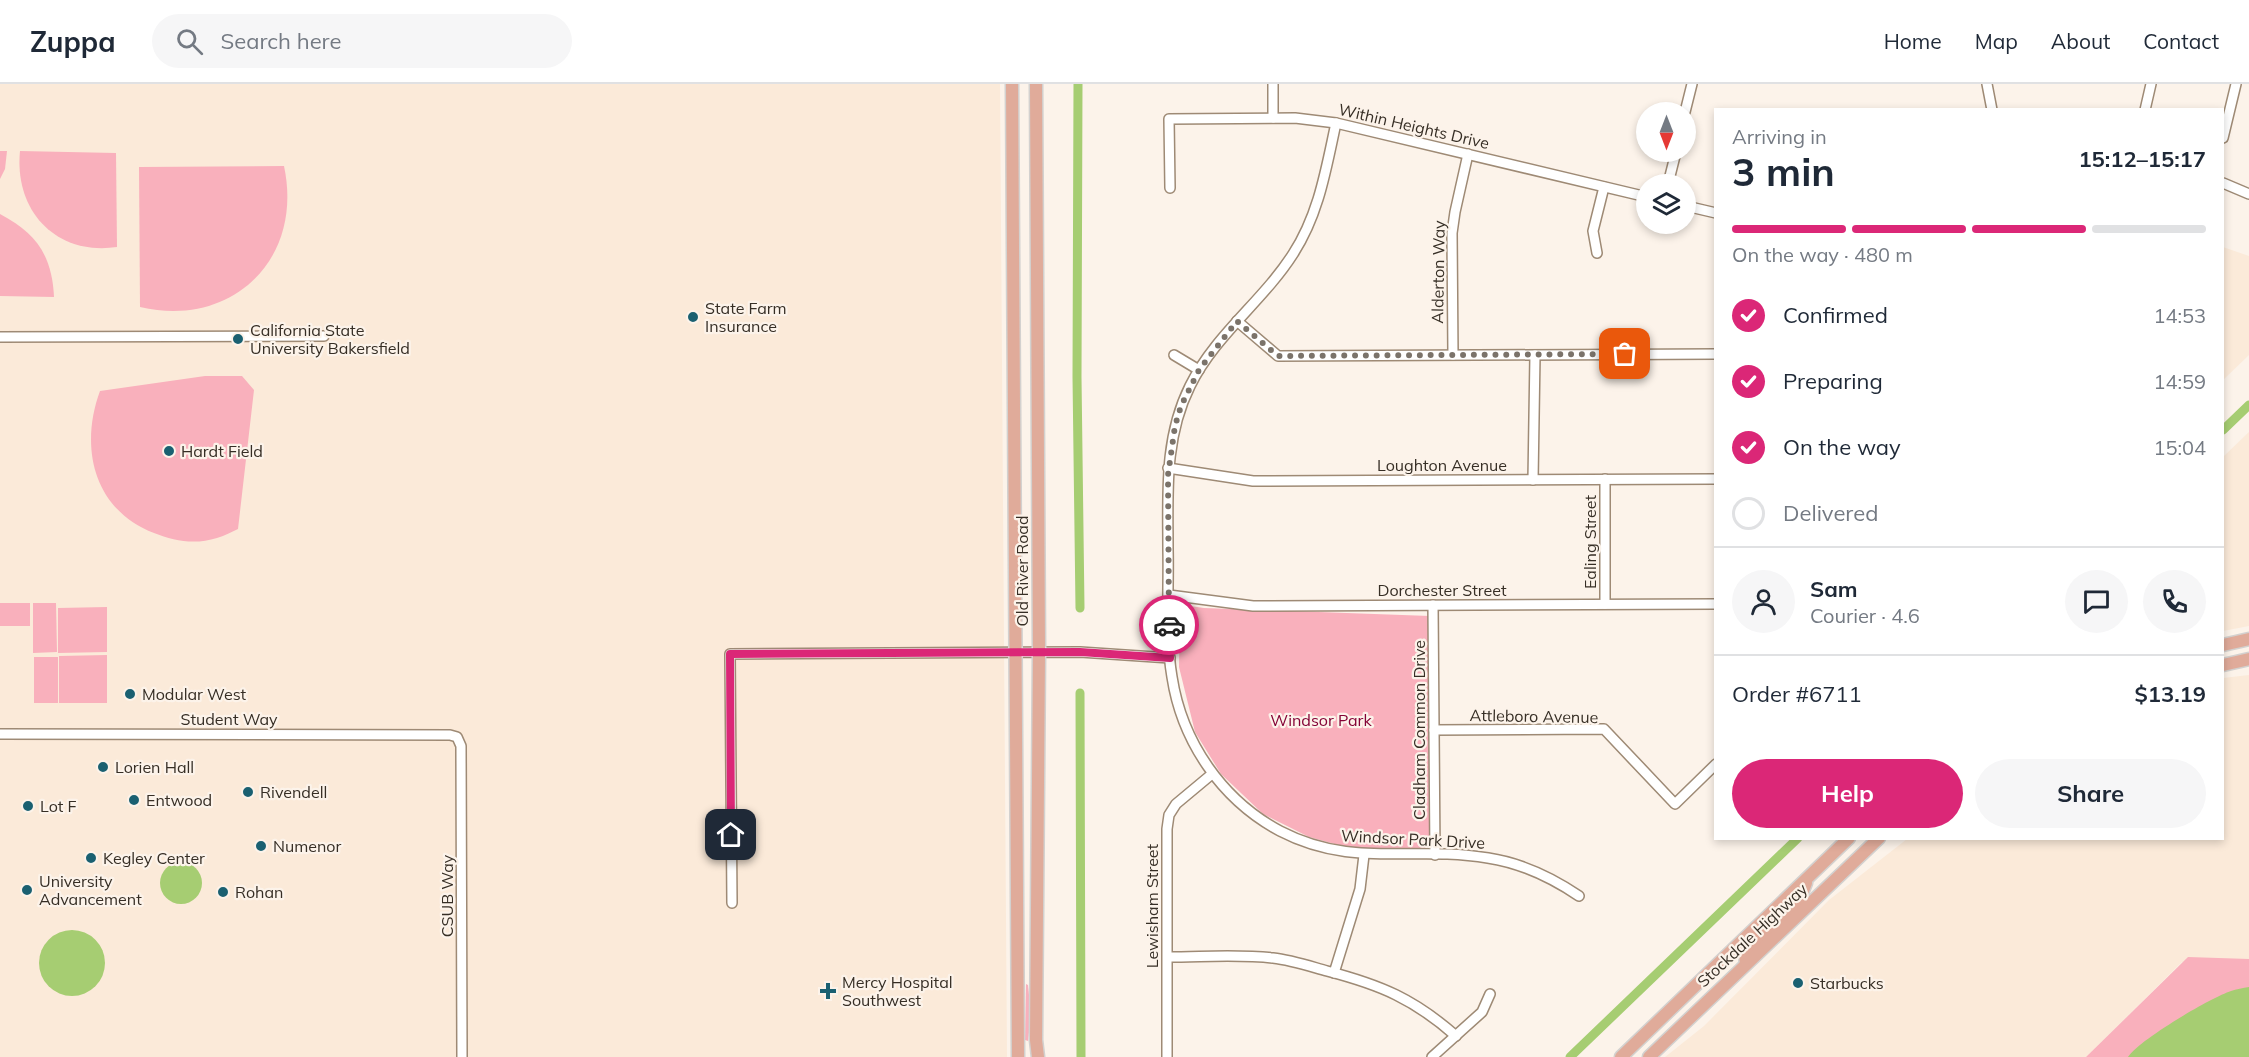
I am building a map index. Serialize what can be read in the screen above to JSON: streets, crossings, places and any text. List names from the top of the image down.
{
  "streets": {
    "main road": ["Old River Road", "Stockdale Highway"],
    "street": [
      "Within Heights Drive",
      "Alderton Way",
      "Loughton Avenue",
      "Ealing Street",
      "Dorchester Street",
      "Attleboro Avenue",
      "Student Way",
      "Cladham Common Drive",
      "Windsor Park Drive",
      "CSUB Way",
      "Lewisham Street"
    ]
  },
  "crossings": [
    ["Within Heights Drive", "Alderton Way"],
    ["Within Heights Drive", "Windsor Park Drive"],
    ["Loughton Avenue", "Ealing Street"],
    ["Loughton Avenue", "Windsor Park Drive"],
    ["Ealing Street", "Dorchester Street"],
    ["Dorchester Street", "Cladham Common Drive"],
    ["Dorchester Street", "Windsor Park Drive"],
    ["Attleboro Avenue", "Cladham Common Drive"],
    ["Student Way", "CSUB Way"],
    ["Cladham Common Drive", "Windsor Park Drive"],
    ["Windsor Park Drive", "Lewisham Street"]
  ],
  "parks": ["Windsor Park"],
  "places": {
    "other": [
      "State Farm Insurance",
      "California State University Bakersfield",
      "Hardt Field",
      "Modular West",
      "Lorien Hall",
      "Rivendell",
      "Entwood",
      "Lot F",
      "Numenor",
      "Kegley Center",
      "University Advancement",
      "Rohan",
      "Starbucks"
    ],
    "health": ["Mercy Hospital Southwest"]
  },
  "north": "bottom",
  "page": {
    "header": "Zuppa",
    "search": "Search here",
    "nav": [
      "Home",
      "Map",
      "About",
      "Contact"
    ],
    "heading": ["3 min", "Arriving in", "15:12–15:17"],
    "panel": [
      "Sam",
      "Courier · 4.6",
      "Order #6711",
      "$13.19"
    ],
    "bar": "On the way · 480 m",
    "list": [
      ["Confirmed", "14:53"],
      ["Preparing", "14:59"],
      ["On the way", "15:04"],
      "Delivered"
    ],
    "buttons": ["Help", "Share"]
  }
}
